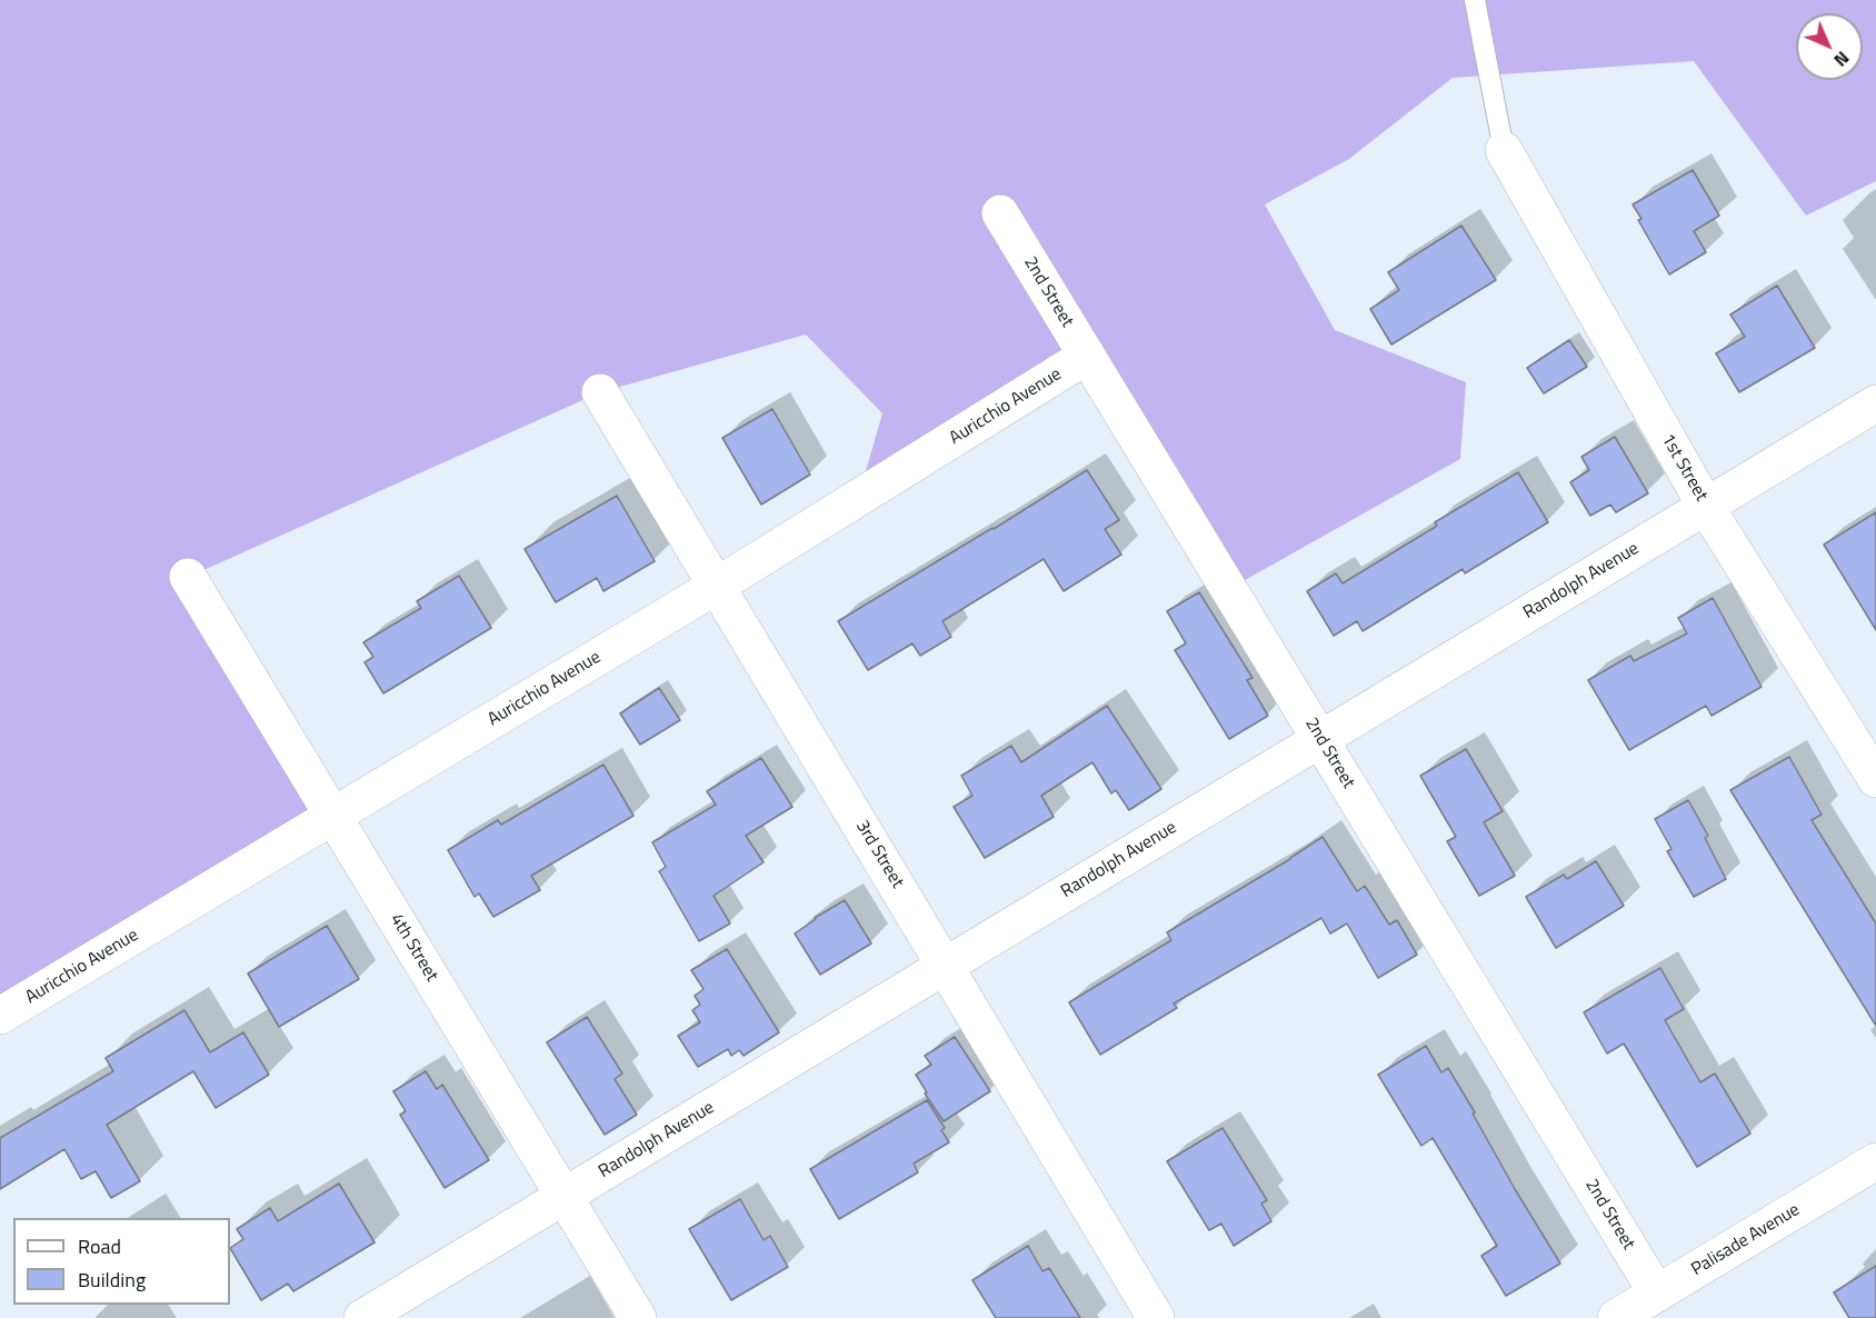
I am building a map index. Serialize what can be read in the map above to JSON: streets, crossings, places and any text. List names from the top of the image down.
{
  "streets": {
    "street": [
      "2nd Street",
      "Auricchio Avenue",
      "1st Street",
      "Randolph Avenue",
      "3rd Street",
      "4th Street",
      "Palisade Avenue"
    ]
  },
  "crossings": [
    ["2nd Street", "Auricchio Avenue"],
    ["2nd Street", "Randolph Avenue"],
    ["2nd Street", "Palisade Avenue"],
    ["Auricchio Avenue", "3rd Street"],
    ["Auricchio Avenue", "4th Street"],
    ["1st Street", "Randolph Avenue"],
    ["Randolph Avenue", "3rd Street"],
    ["Randolph Avenue", "4th Street"]
  ],
  "legend": ["Road", "Building"],
  "north": "bottom right"
}
